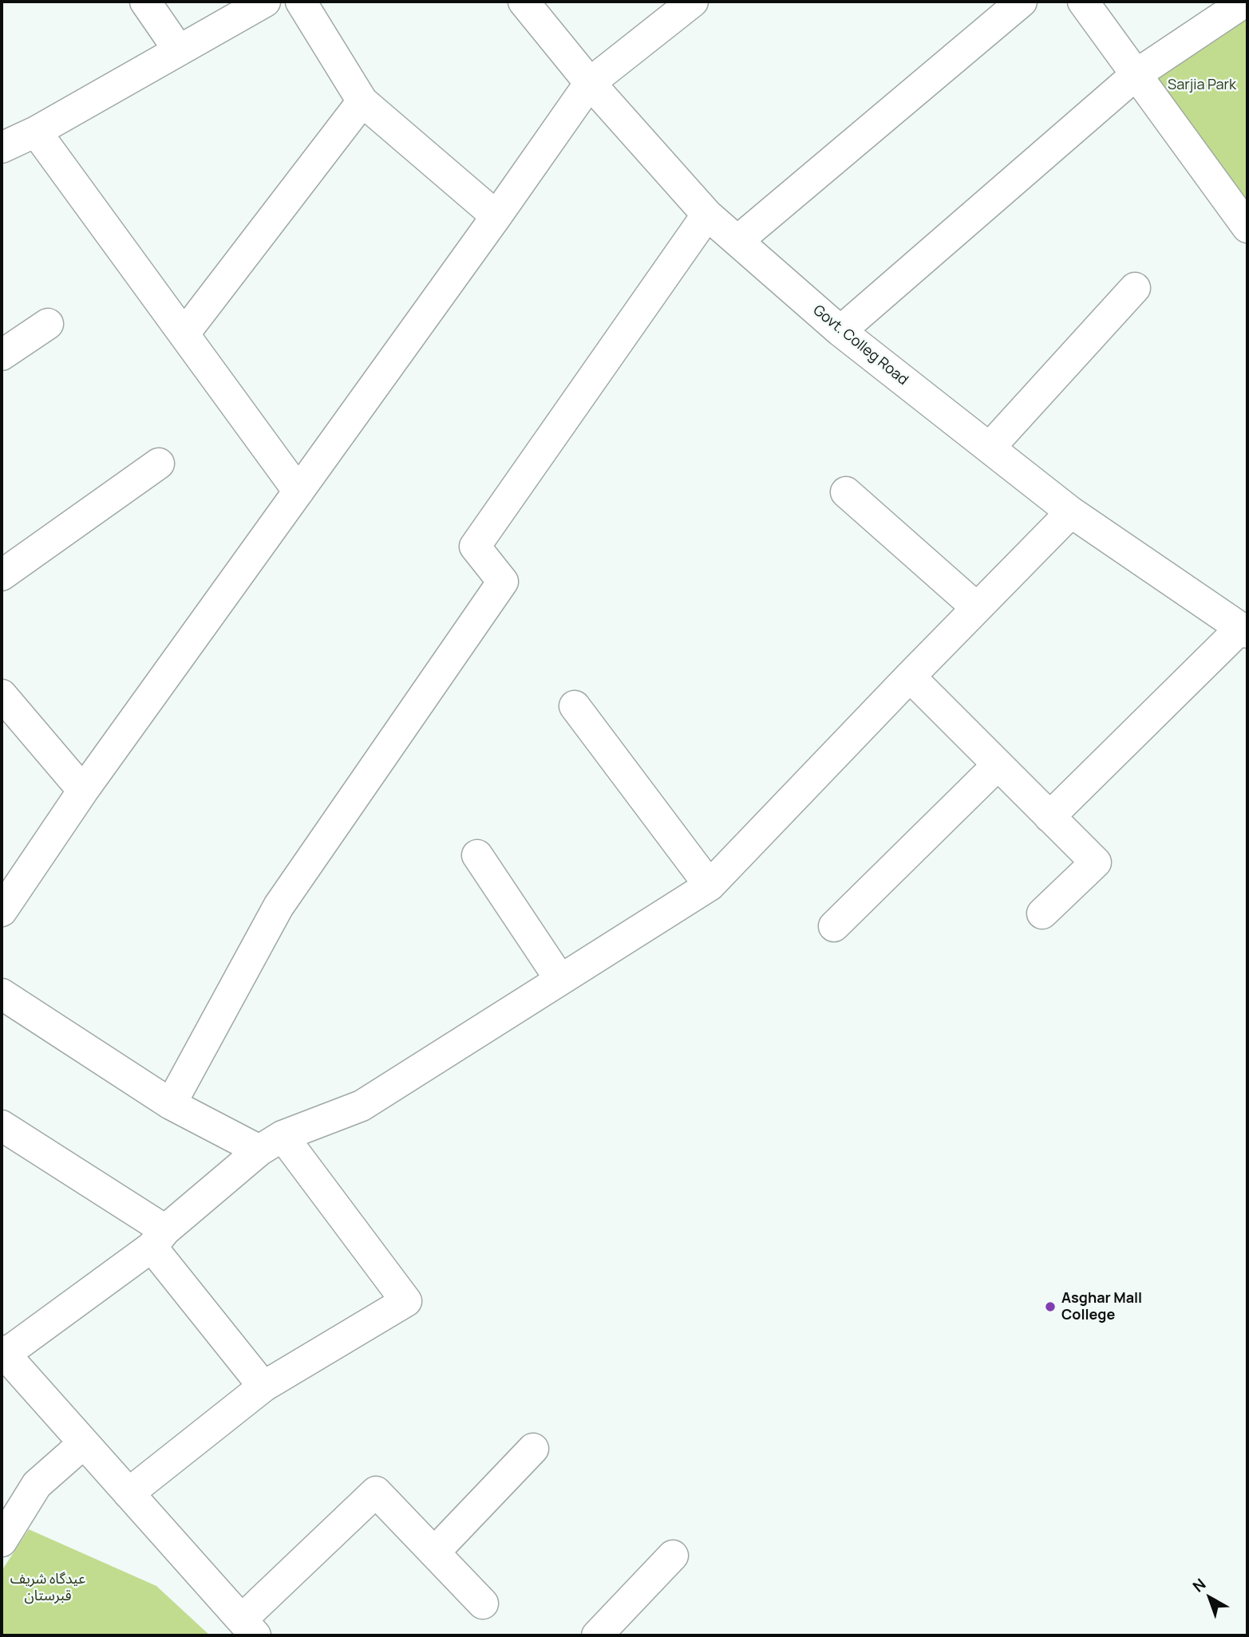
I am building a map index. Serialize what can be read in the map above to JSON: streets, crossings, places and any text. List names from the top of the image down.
{
  "streets": {
    "street": ["Govt. Colleg Road"]
  },
  "parks": ["Sarjia Park", "عیدگاہ شریف قبرستان"],
  "places": ["Asghar Mall College"],
  "north": "top left"
}
